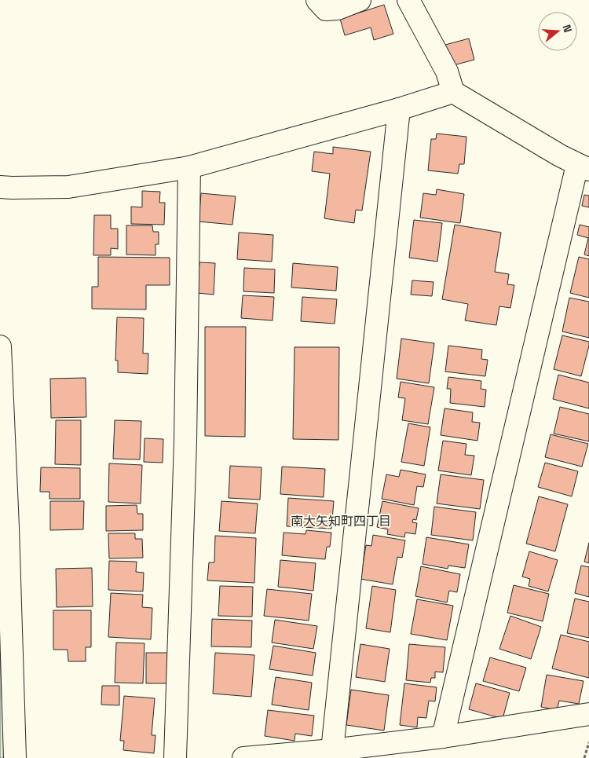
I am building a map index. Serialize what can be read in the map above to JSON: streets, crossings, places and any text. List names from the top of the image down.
{
  "districts": ["南大矢知町四丁目"],
  "north": "right"
}
